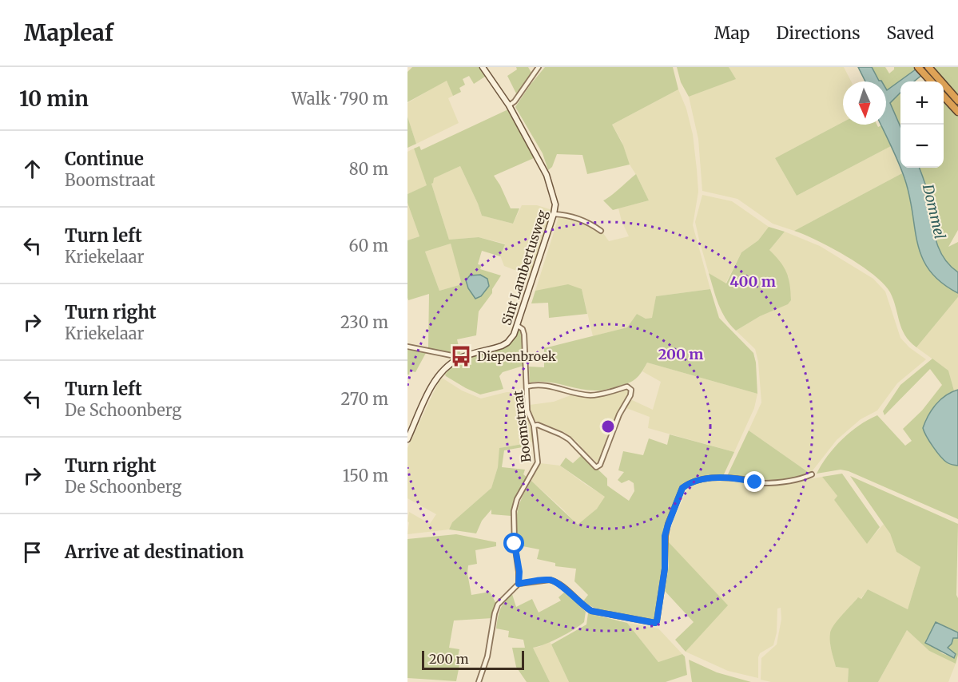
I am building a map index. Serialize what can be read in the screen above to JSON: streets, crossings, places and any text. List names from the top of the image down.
{
  "streets": {
    "street": ["Sint Lambertusweg", "Boomstraat"]
  },
  "crossings": [
    ["Sint Lambertusweg", "Boomstraat"]
  ],
  "water": ["Dommel"],
  "places": {
    "bus stop": ["Diepenbroek"]
  },
  "scale_bar": "200 m",
  "north": "bottom",
  "page": {
    "header": "Mapleaf",
    "nav": ["Map", "Directions", "Saved"],
    "heading": ["10 min", "Walk · 790 m"],
    "map_buttons": ["+", "−"],
    "list": [
      ["Continue", "Boomstraat", "80 m"],
      ["Turn left", "Kriekelaar", "60 m"],
      ["Turn right", "Kriekelaar", "230 m"],
      ["Turn left", "De Schoonberg", "270 m"],
      ["Turn right", "De Schoonberg", "150 m"],
      "Arrive at destination"
    ],
    "scale": "200 m"
  },
  "rings": ["400 m", "200 m"]
}
